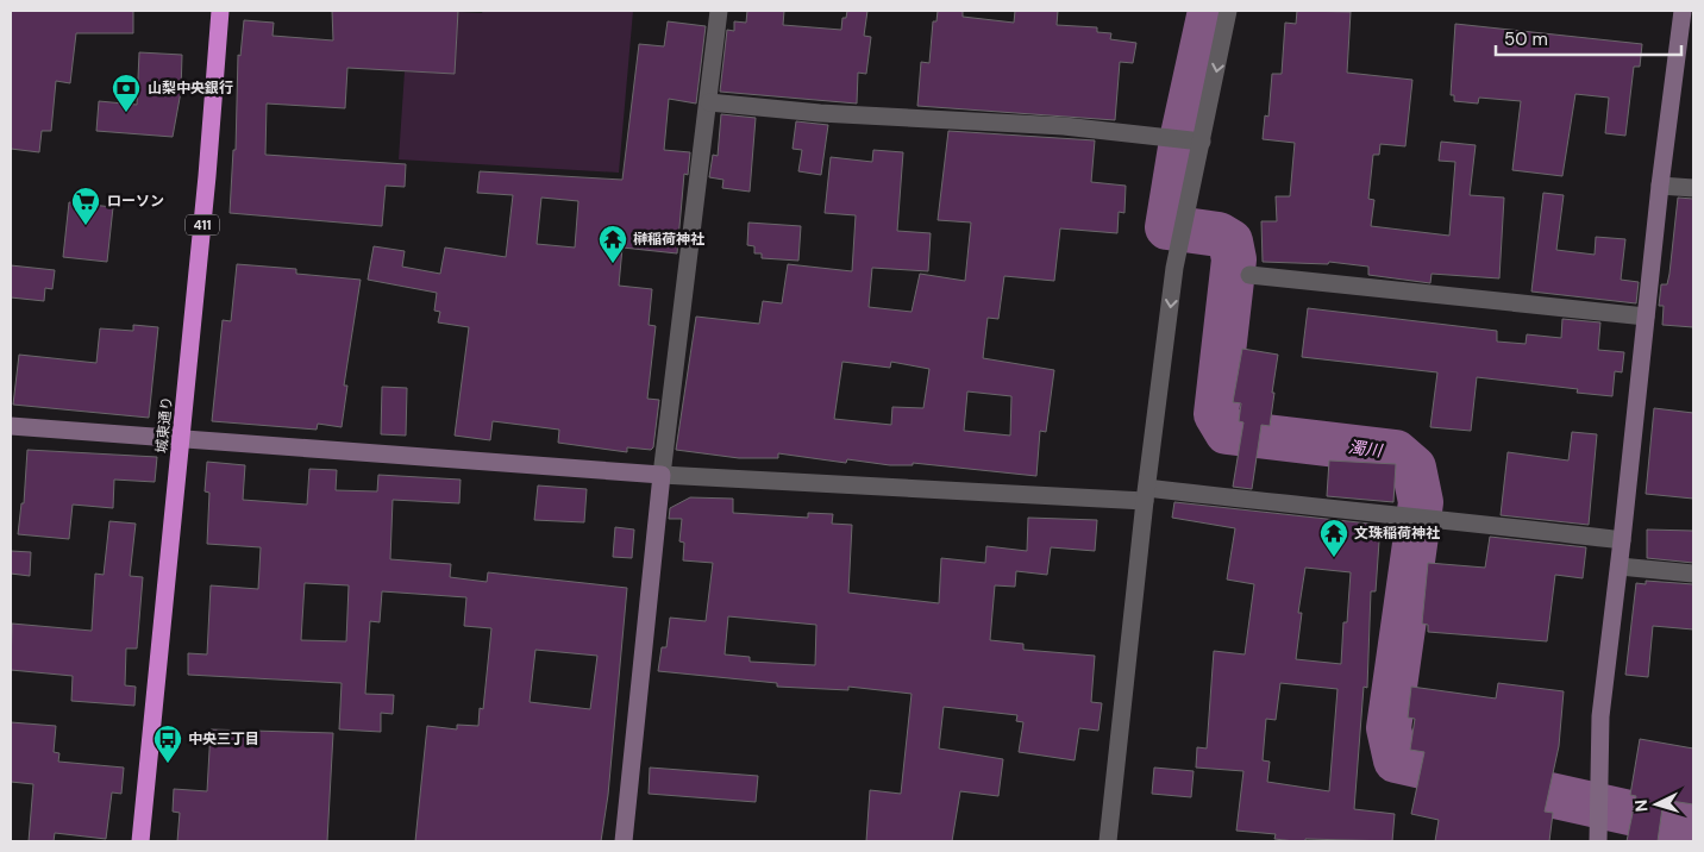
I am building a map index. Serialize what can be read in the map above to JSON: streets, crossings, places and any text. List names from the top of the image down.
{
  "streets": {
    "highway": ["411", "城東通り"]
  },
  "water": ["濁川"],
  "places": {
    "bank": ["山梨中央銀行"],
    "supermarket": ["ローソン"],
    "temple": ["榊稲荷神社", "文珠稲荷神社"],
    "bus stop": ["中央三丁目"]
  },
  "scale_bar": "50 m",
  "north": "left"
}
